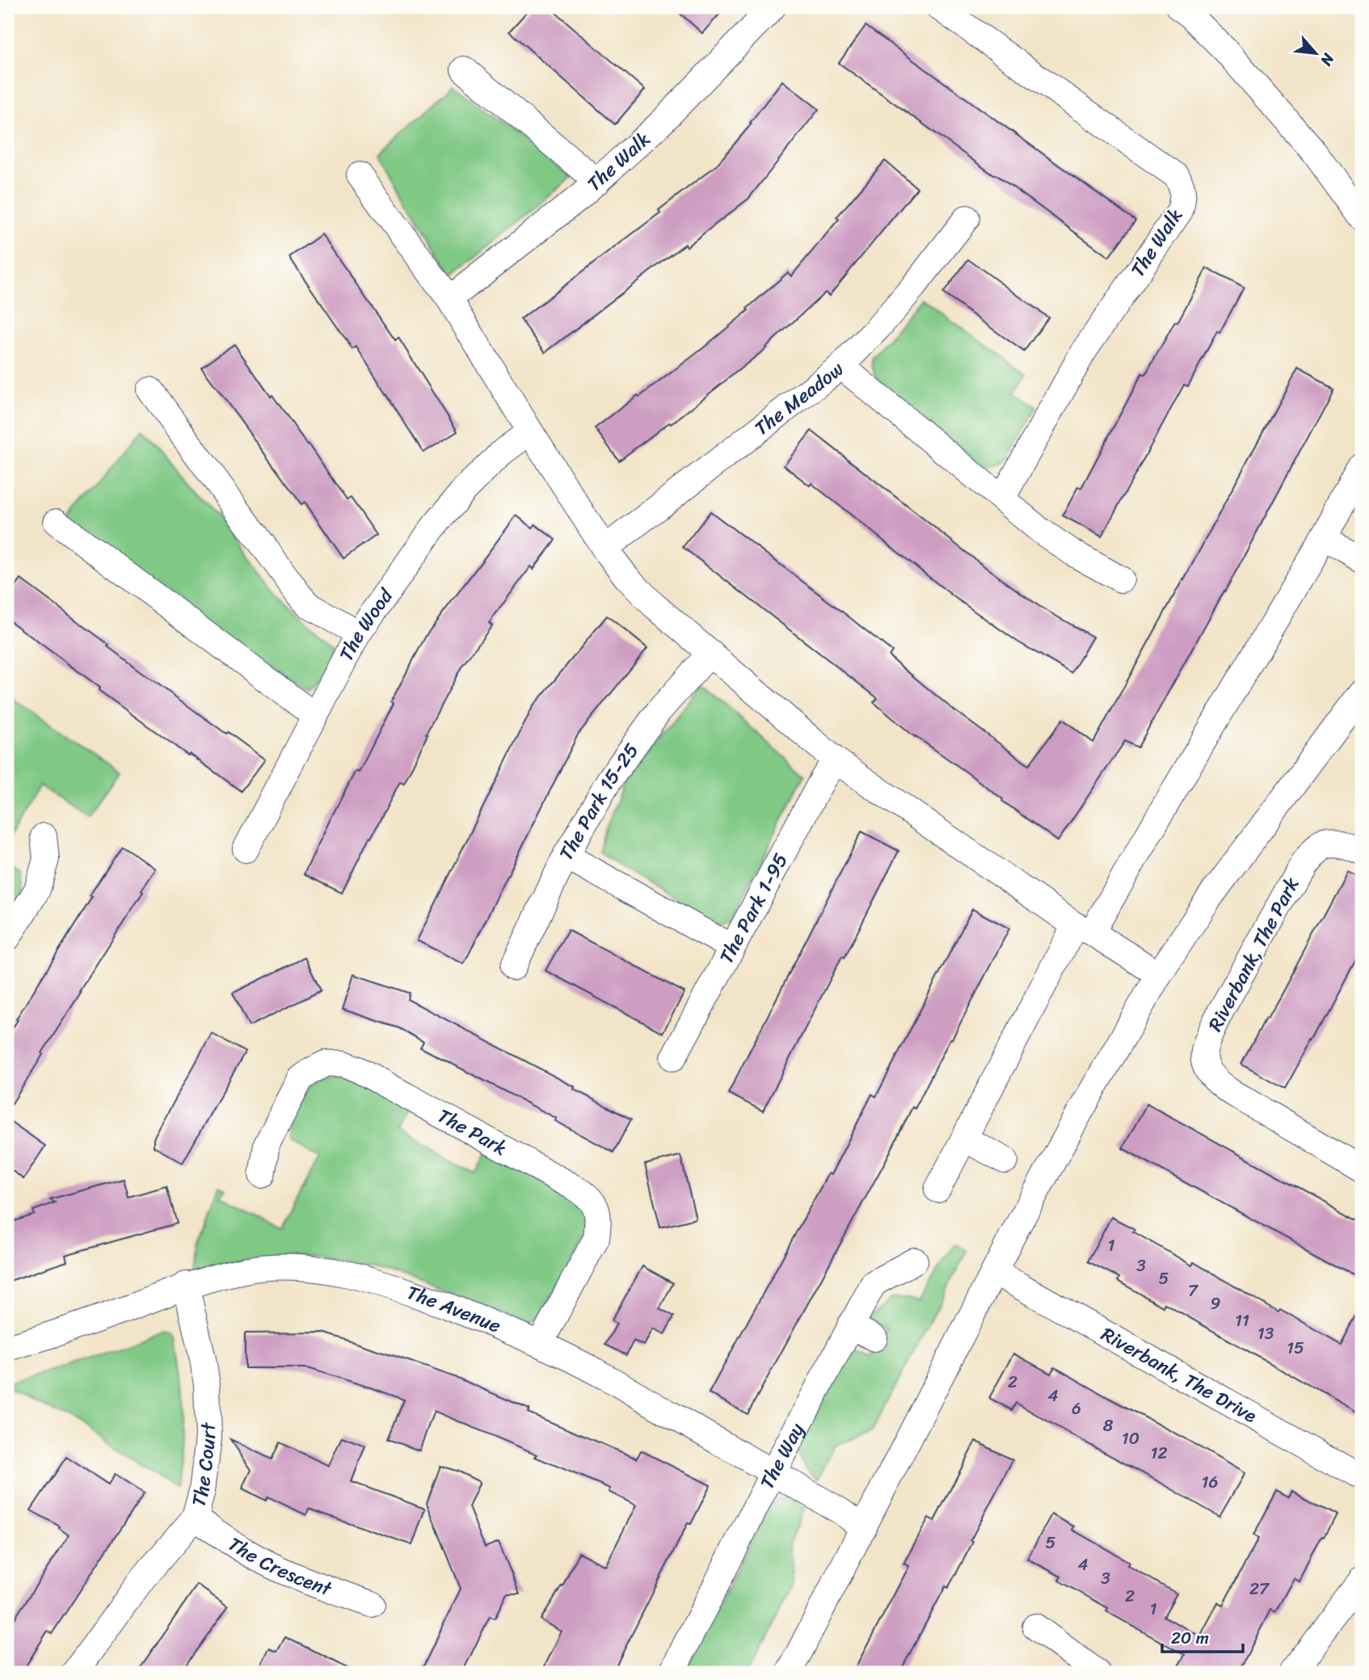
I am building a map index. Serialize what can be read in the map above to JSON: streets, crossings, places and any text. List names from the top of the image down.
{
  "streets": {
    "street": [
      "The Walk",
      "The Meadow",
      "The Wood",
      "The Park 15-25",
      "The Park 1-95",
      "Riverbank, The Park",
      "The Park",
      "The Avenue",
      "Riverbank, The Drive",
      "The Way",
      "The Court",
      "The Crescent"
    ]
  },
  "crossings": [
    ["The Park", "The Avenue"],
    ["The Avenue", "The Way"],
    ["The Avenue", "The Court"],
    ["The Court", "The Crescent"]
  ],
  "house_numbers": [
    "1",
    "3",
    "5",
    "7",
    "9",
    "11",
    "13",
    "15",
    "2",
    "4",
    "6",
    "8",
    "10",
    "12",
    "16",
    "5",
    "4",
    "3",
    "27",
    "2",
    "1"
  ],
  "scale_bar": "20 m",
  "north": "bottom right"
}
